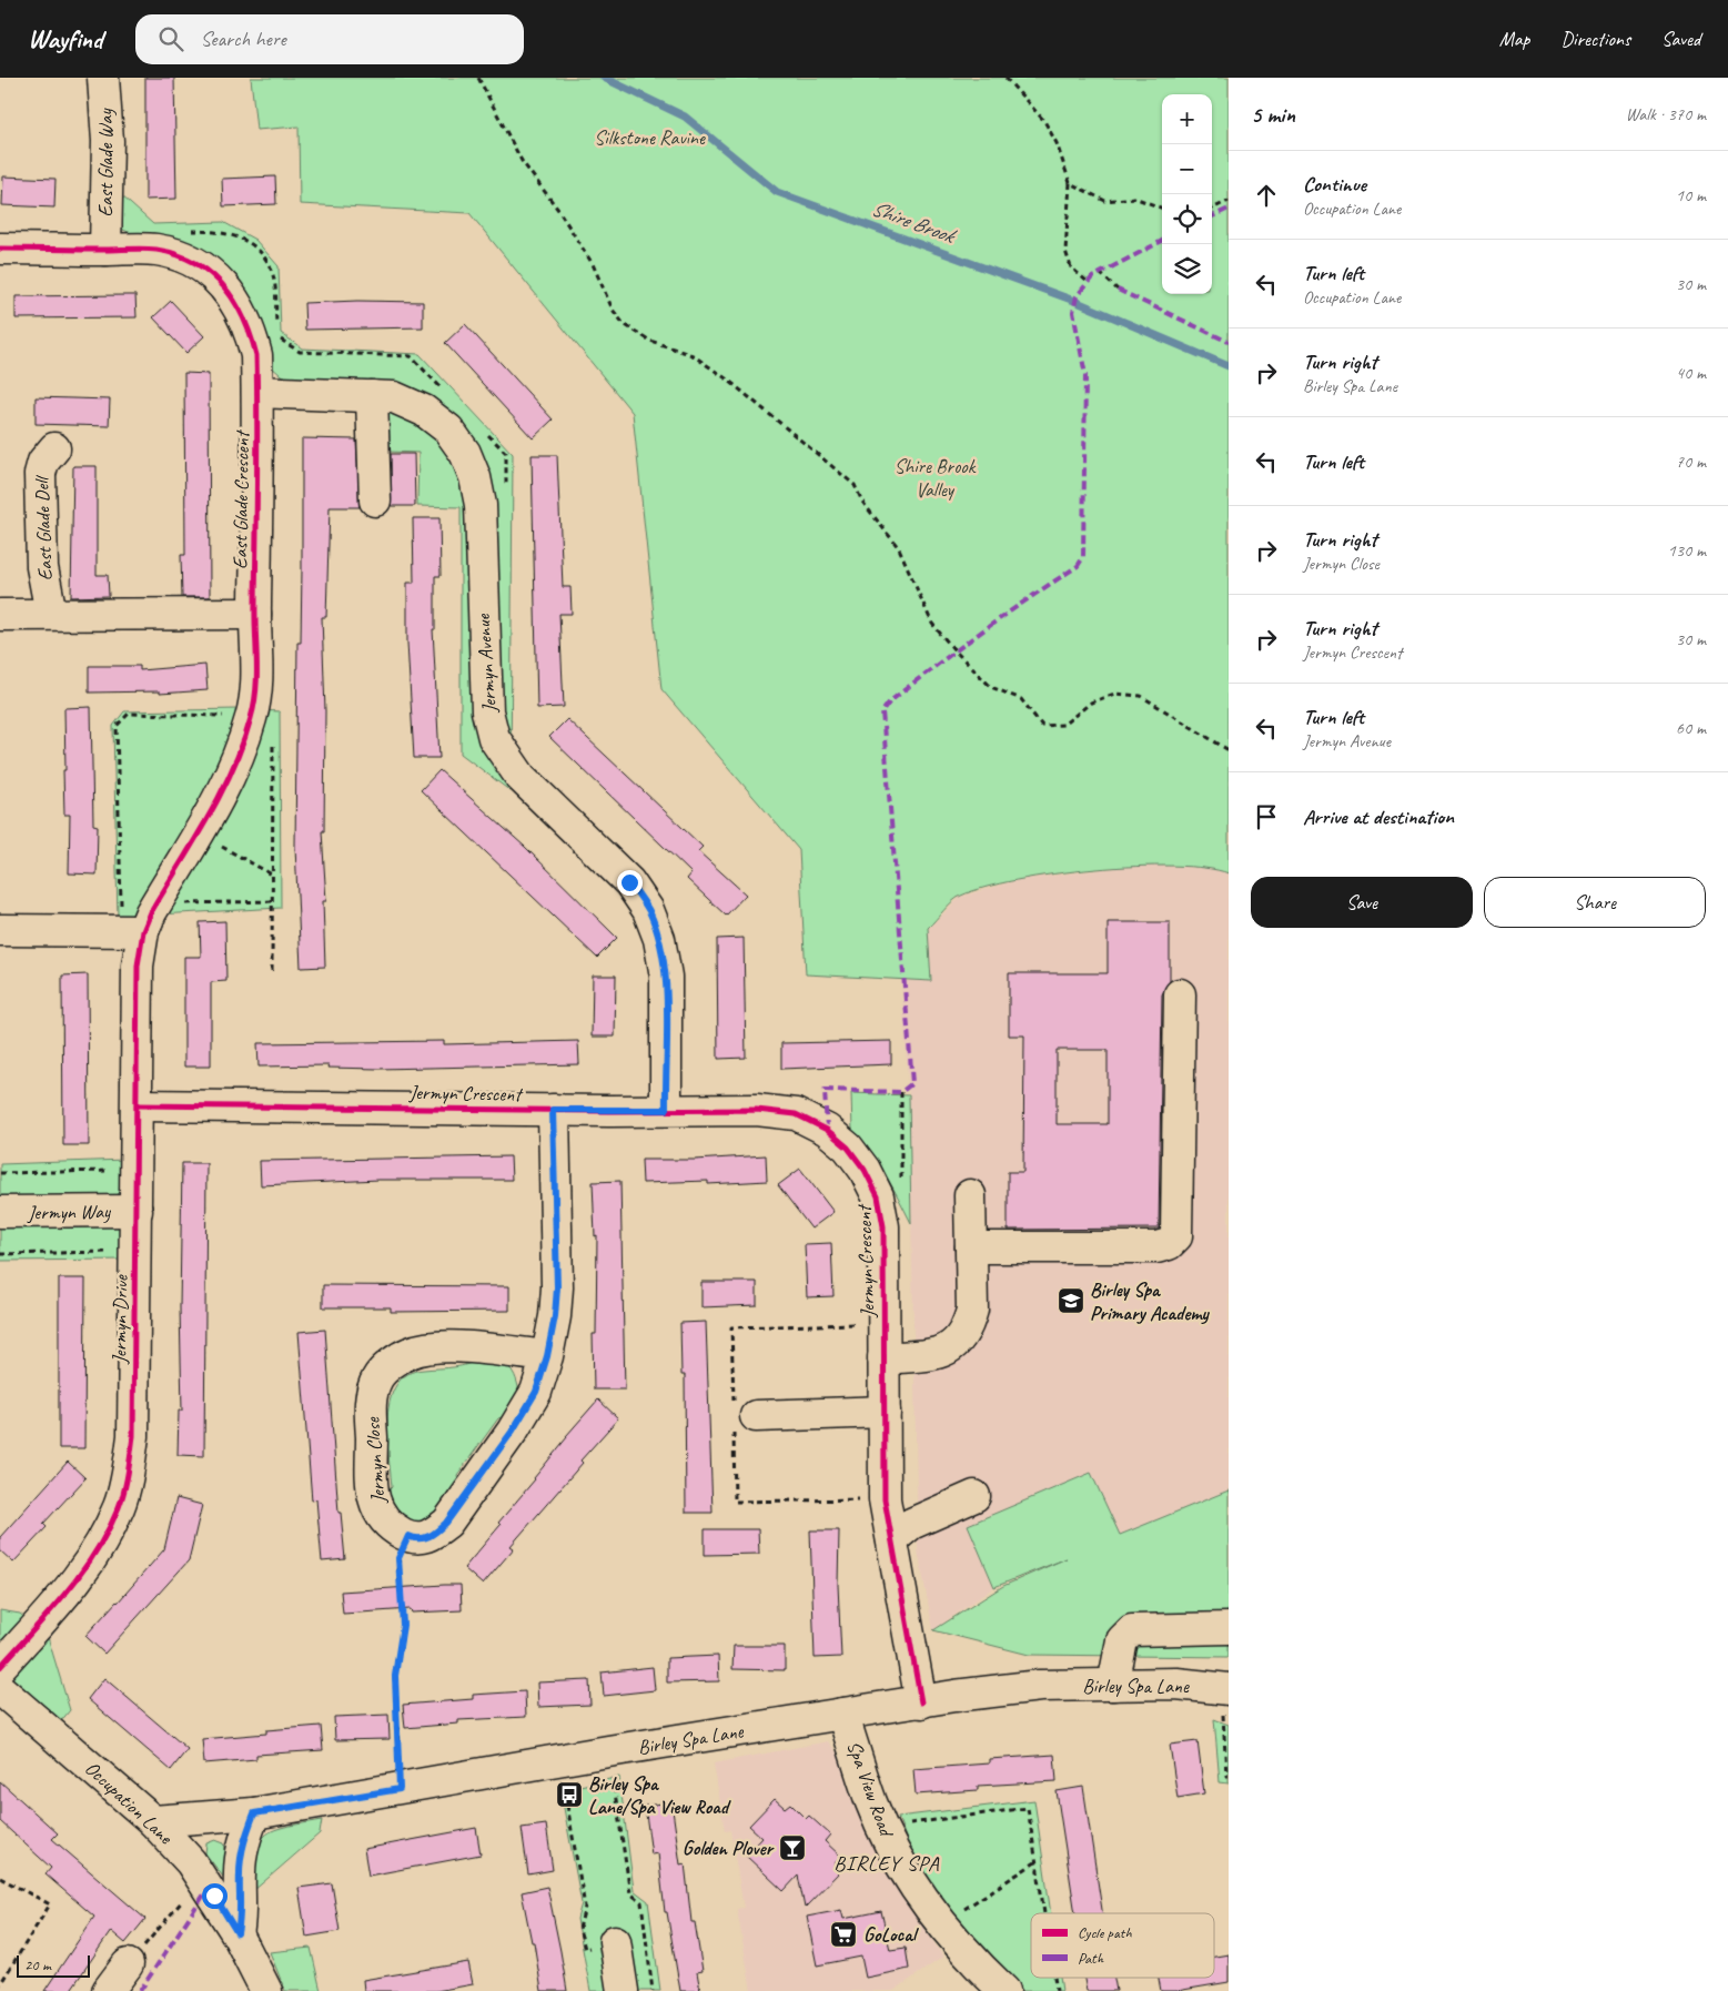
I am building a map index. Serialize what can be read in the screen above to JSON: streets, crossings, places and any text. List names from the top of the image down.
{
  "streets": {
    "street": [
      "East Glade Way",
      "East Glade Crescent",
      "East Glade Dell",
      "Jermyn Avenue",
      "Jermyn Crescent",
      "Jermyn Way",
      "Jermyn Drive",
      "Jermyn Close",
      "Birley Spa Lane",
      "Spa View Road",
      "Occupation Lane"
    ]
  },
  "crossings": [
    ["East Glade Way", "East Glade Crescent"],
    ["East Glade Crescent", "Jermyn Avenue"],
    ["East Glade Crescent", "Jermyn Drive"],
    ["Jermyn Avenue", "Jermyn Crescent"],
    ["Jermyn Crescent", "Jermyn Drive"],
    ["Jermyn Crescent", "Birley Spa Lane"],
    ["Jermyn Way", "Jermyn Drive"],
    ["Birley Spa Lane", "Spa View Road"],
    ["Birley Spa Lane", "Occupation Lane"]
  ],
  "districts": ["BIRLEY SPA"],
  "water": ["Shire Brook"],
  "parks": ["Silkstone Ravine", "Shire Brook Valley"],
  "places": {
    "school or university": ["Birley Spa Primary Academy"],
    "bus stop": ["Birley Spa Lane/Spa View Road"],
    "bar": ["Golden Plover"],
    "supermarket": ["GoLocal"]
  },
  "legend": ["Cycle path", "Path"],
  "scale_bar": "20 m",
  "page": {
    "header": "Wayfind",
    "search": "Search here",
    "nav": ["Map", "Directions", "Saved"],
    "heading": ["5 min", "Walk · 370 m"],
    "map_buttons": ["+", "−"],
    "list": [
      ["Continue", "Occupation Lane", "10 m"],
      ["Turn left", "Occupation Lane", "30 m"],
      ["Turn right", "Birley Spa Lane", "40 m"],
      ["Turn left", "70 m"],
      ["Turn right", "Jermyn Close", "130 m"],
      ["Turn right", "Jermyn Crescent", "30 m"],
      ["Turn left", "Jermyn Avenue", "60 m"],
      "Arrive at destination"
    ],
    "buttons": ["Save", "Share"],
    "scale": "20 m"
  }
}
